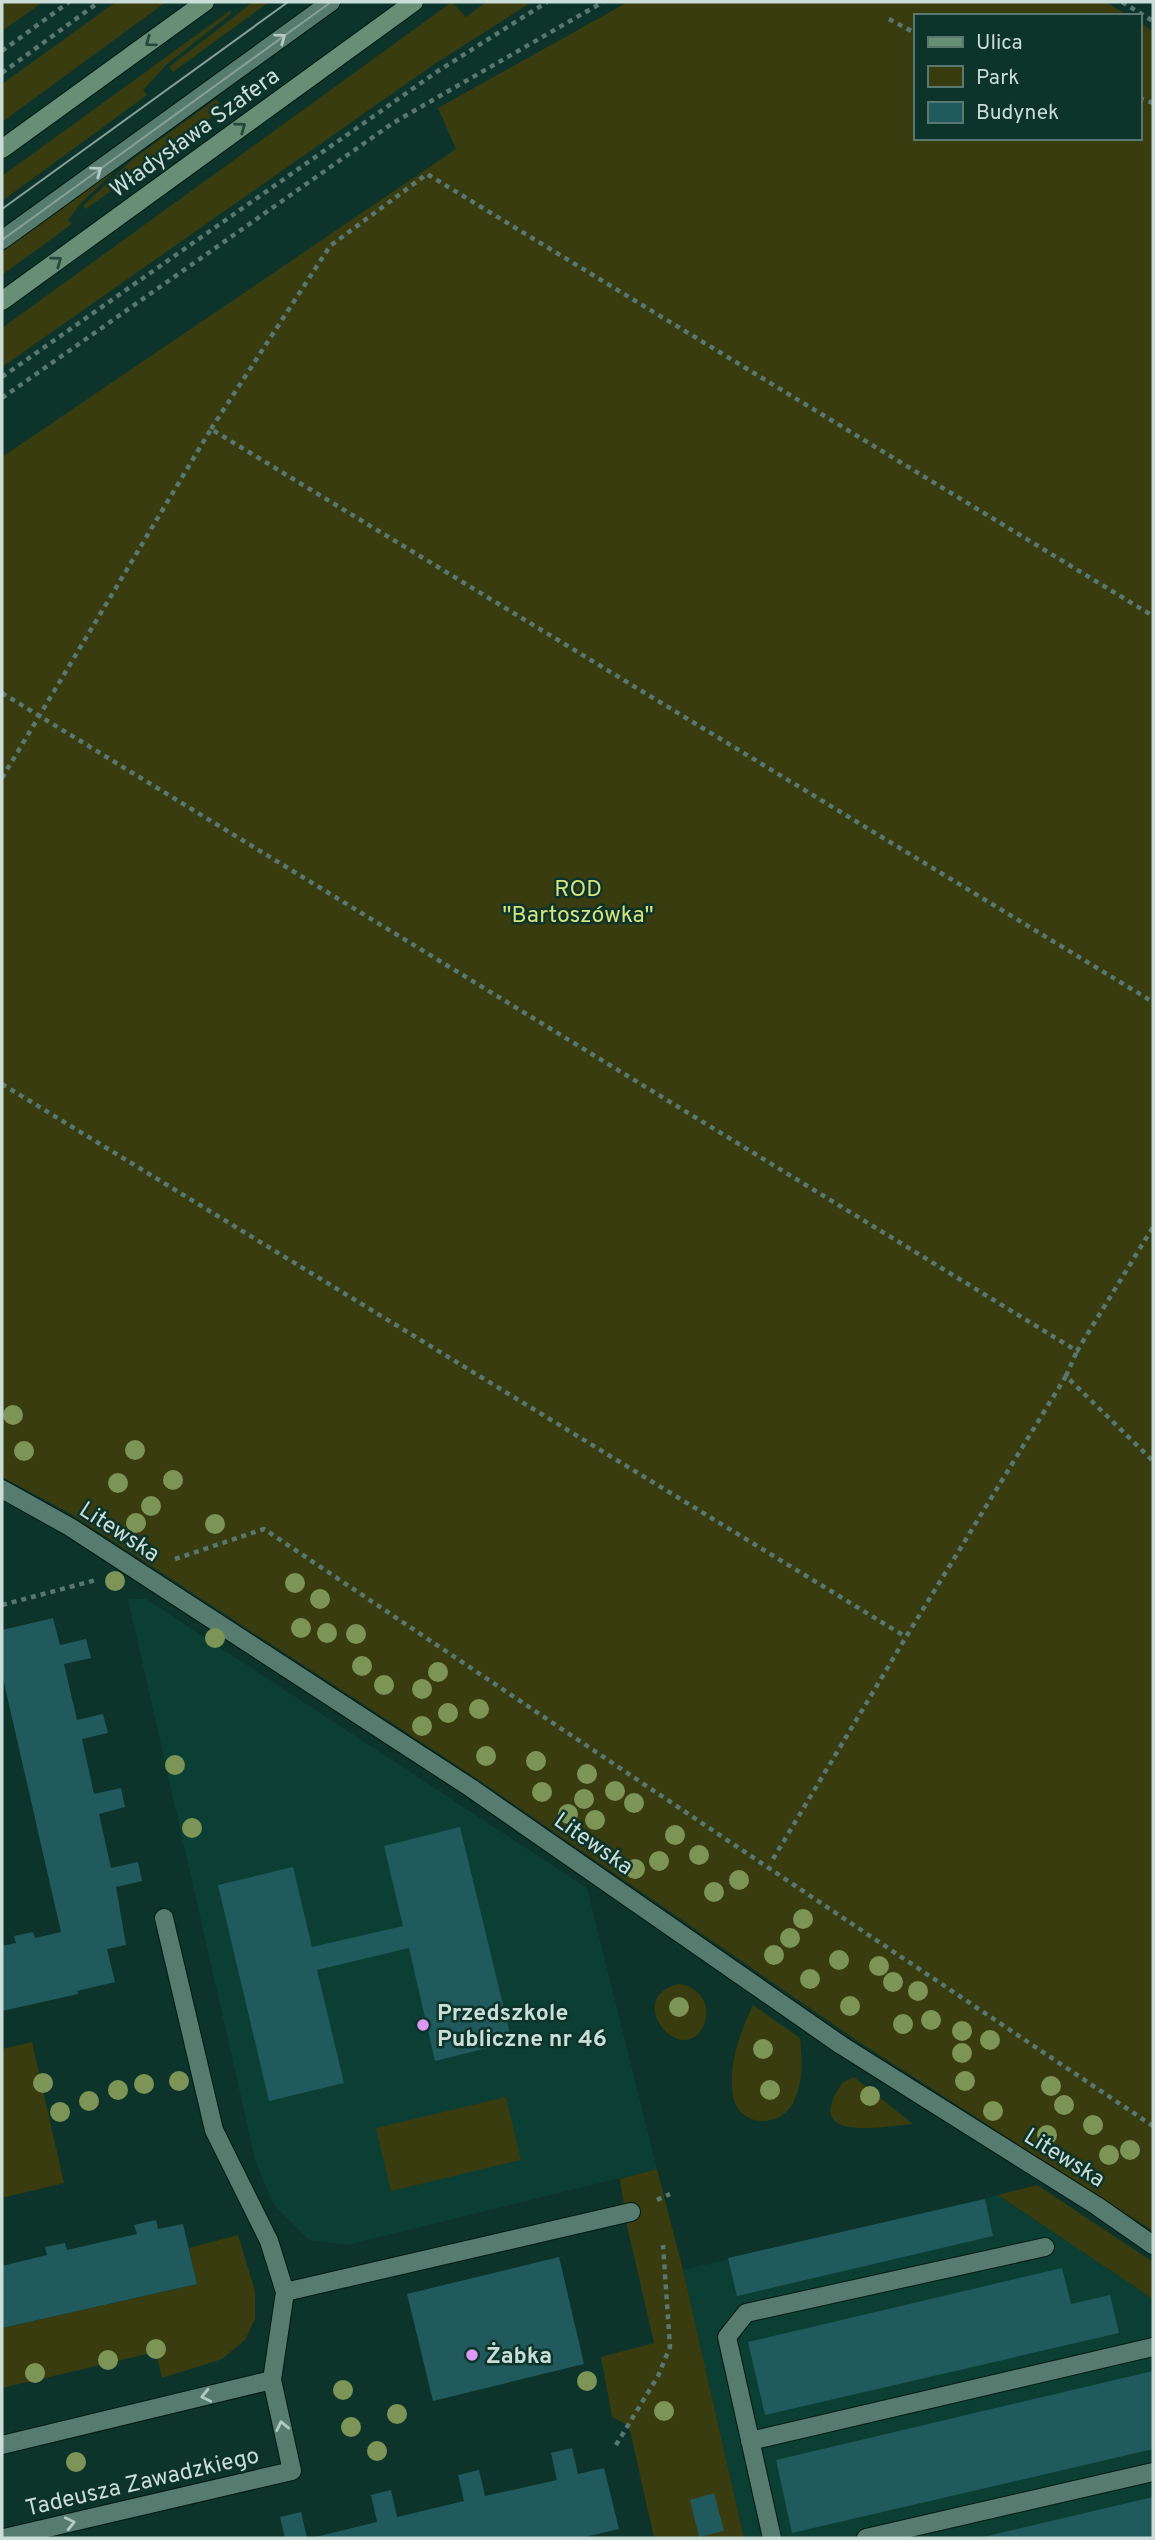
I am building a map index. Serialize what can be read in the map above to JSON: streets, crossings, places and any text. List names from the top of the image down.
{
  "streets": {
    "main road": ["Władysława Szafera"],
    "street": ["Litewska", "Tadeusza Zawadzkiego"]
  },
  "parks": ["ROD \"Bartoszówka\""],
  "places": ["Przedszkole Publiczne nr 46", "Żabka"],
  "legend": ["Ulica", "Park", "Budynek"]
}
